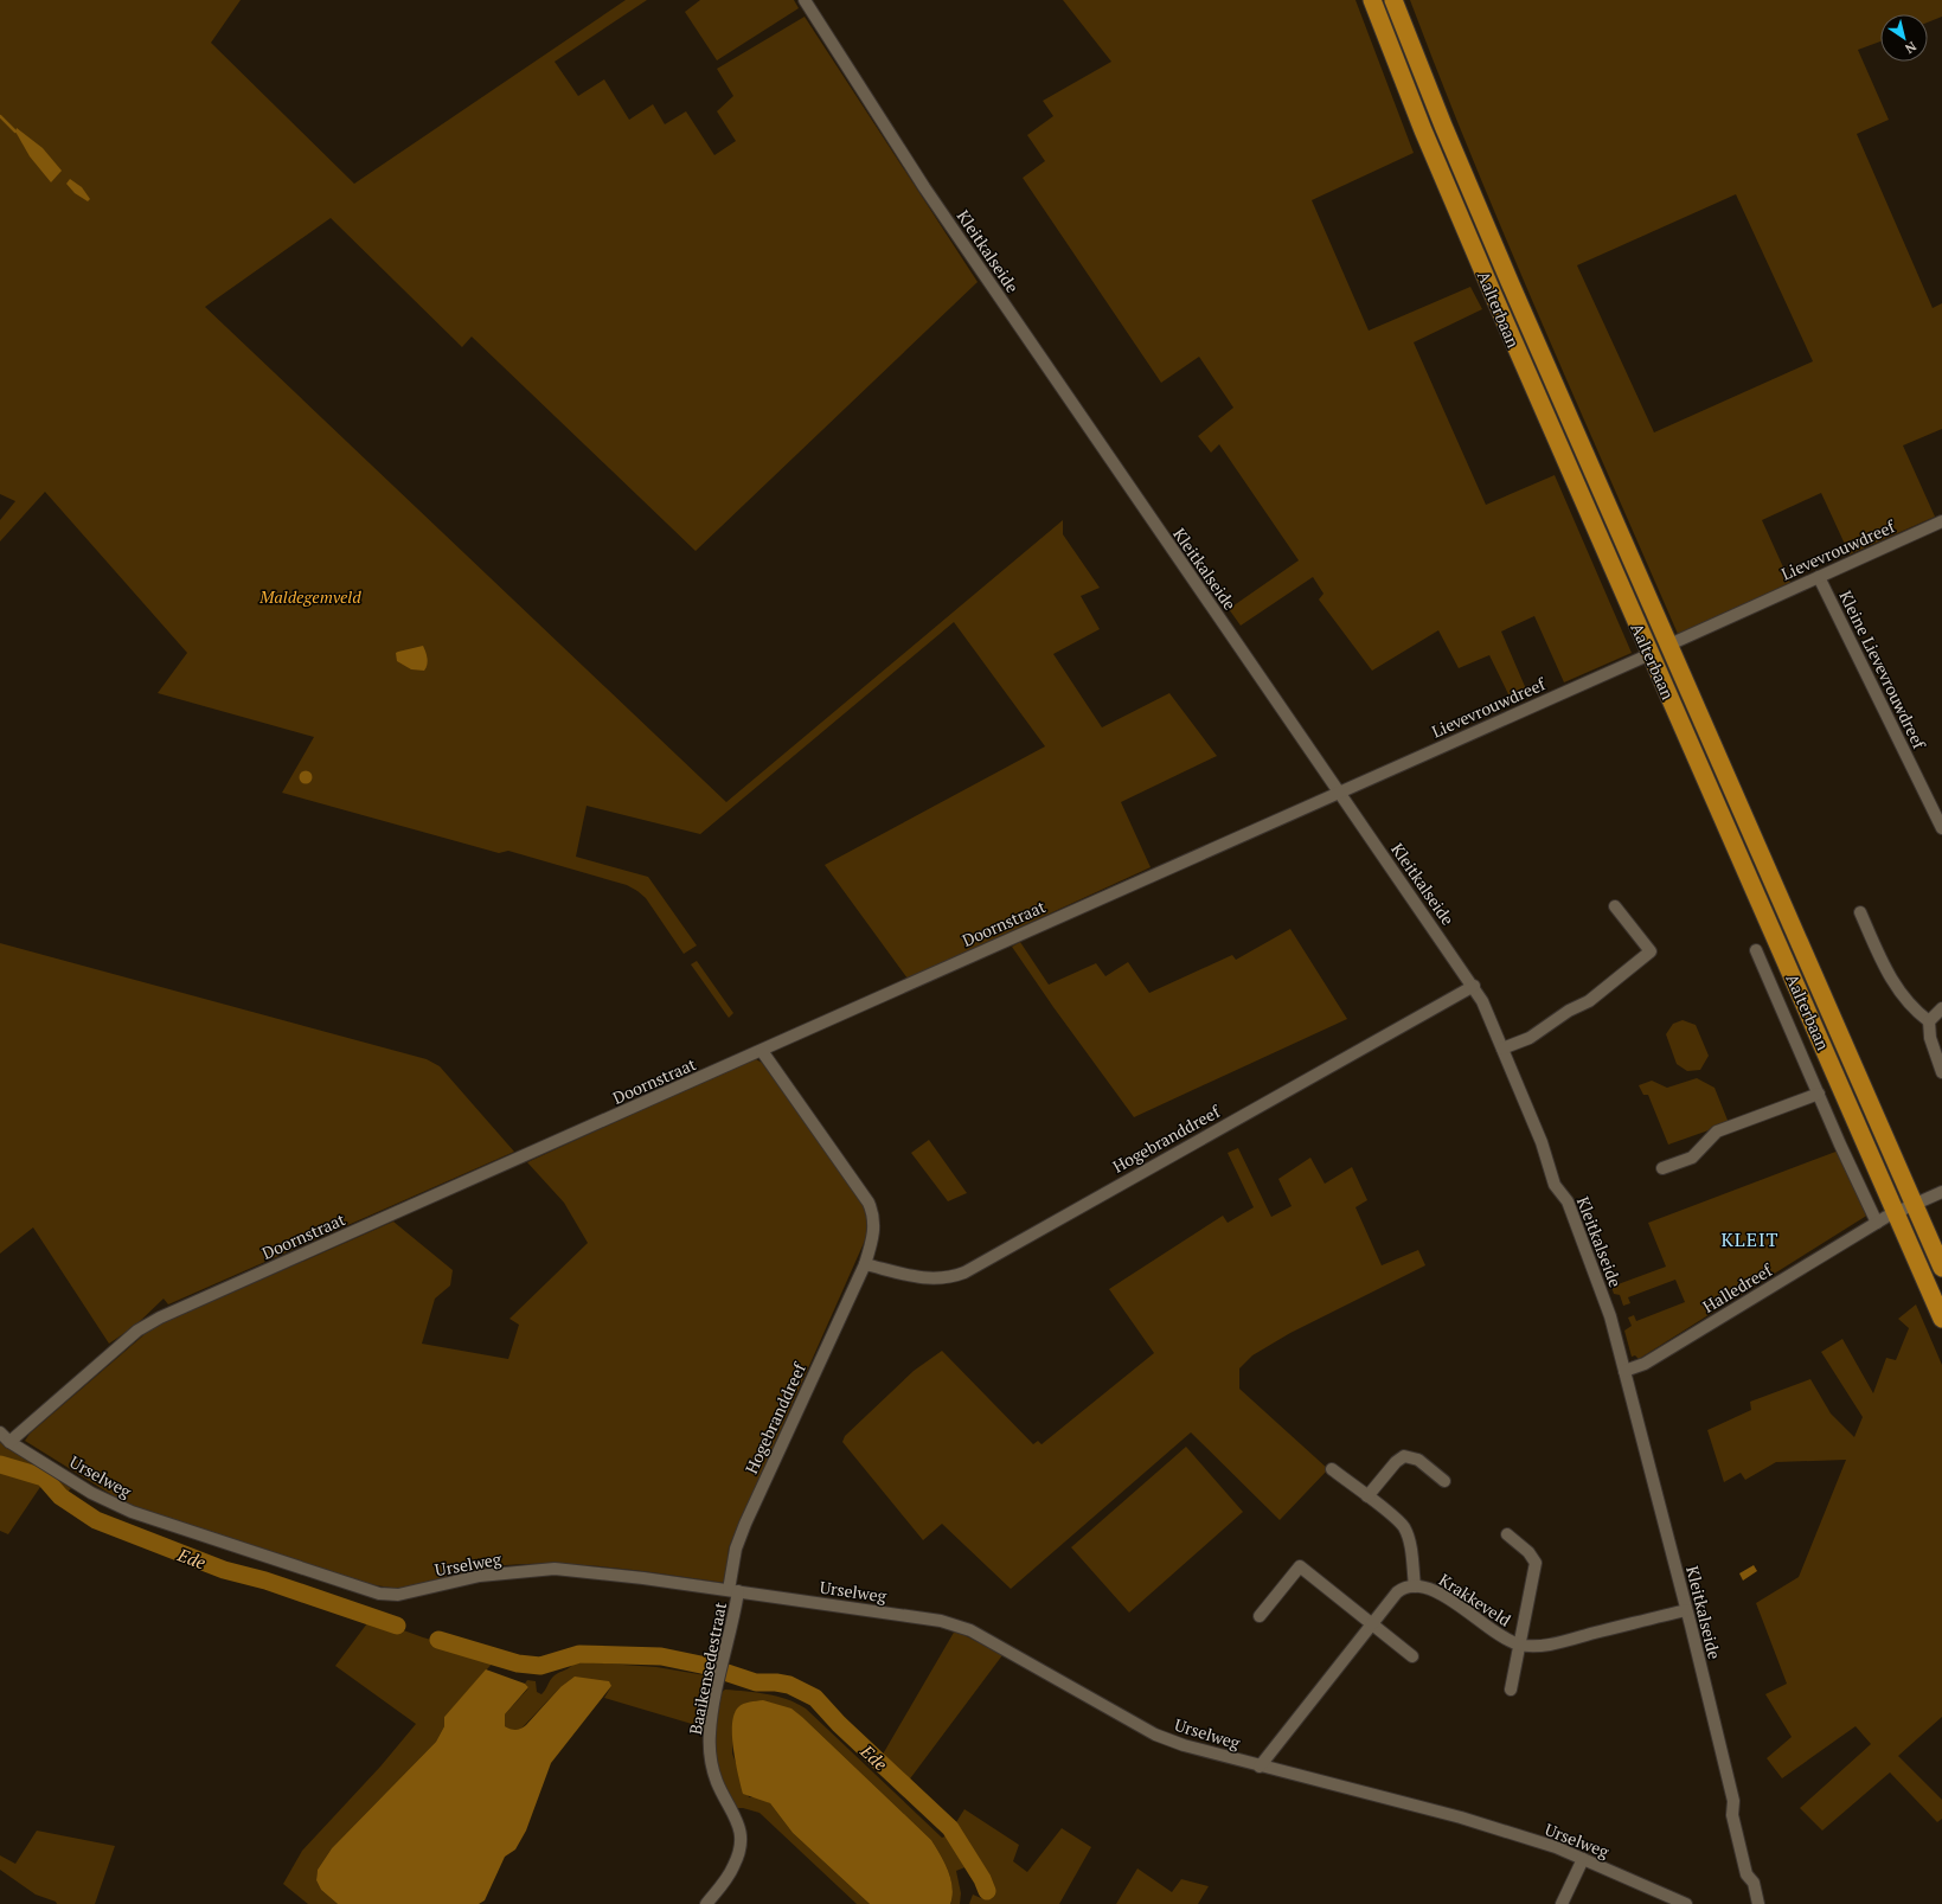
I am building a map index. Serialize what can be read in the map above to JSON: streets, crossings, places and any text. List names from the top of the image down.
{
  "streets": {
    "highway": ["Aalterbaan"],
    "street": [
      "Kleitkalseide",
      "Lievevrouwdreef",
      "Kleine Lievevrouwdreef",
      "Doornstraat",
      "Hogebranddreef",
      "Halledreef",
      "Urselweg",
      "Krakkeveld",
      "Baaikensedestraat"
    ]
  },
  "crossings": [
    ["Kleitkalseide", "Lievevrouwdreef"],
    ["Kleitkalseide", "Doornstraat"],
    ["Kleitkalseide", "Hogebranddreef"],
    ["Kleitkalseide", "Halledreef"],
    ["Kleitkalseide", "Krakkeveld"],
    ["Aalterbaan", "Lievevrouwdreef"],
    ["Aalterbaan", "Halledreef"],
    ["Lievevrouwdreef", "Kleine Lievevrouwdreef"],
    ["Lievevrouwdreef", "Doornstraat"],
    ["Doornstraat", "Hogebranddreef"],
    ["Doornstraat", "Urselweg"],
    ["Hogebranddreef", "Urselweg"],
    ["Hogebranddreef", "Baaikensedestraat"],
    ["Urselweg", "Krakkeveld"],
    ["Urselweg", "Baaikensedestraat"]
  ],
  "districts": ["KLEIT"],
  "water": ["Ede"],
  "parks": ["Maldegemveld"],
  "north": "bottom right"
}
